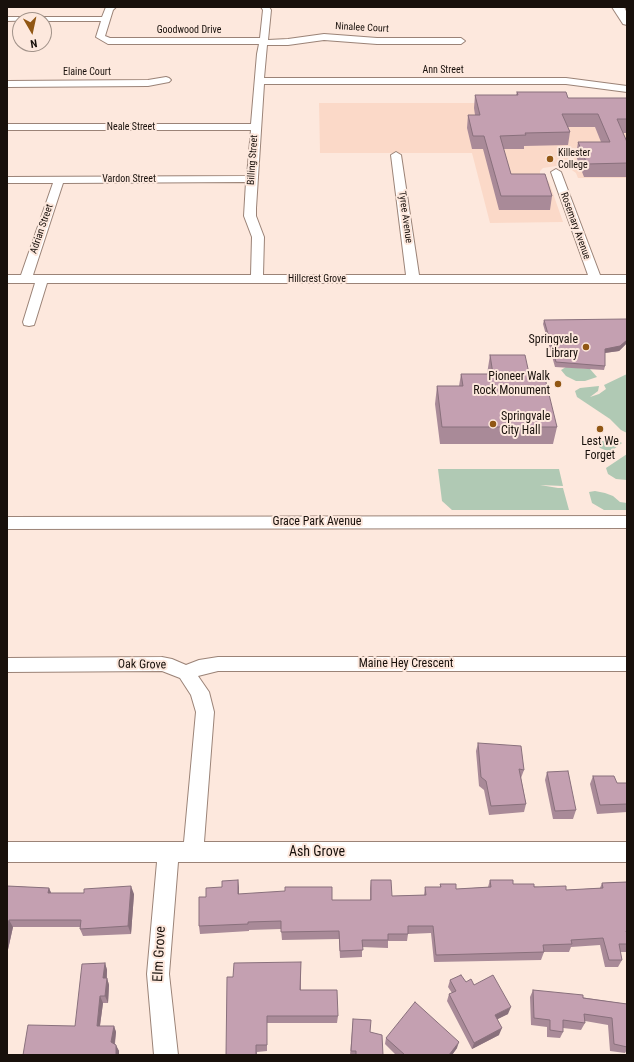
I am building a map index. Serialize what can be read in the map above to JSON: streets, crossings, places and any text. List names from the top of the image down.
{
  "streets": {
    "street": [
      "Ninalee Court",
      "Goodwood Drive",
      "Ann Street",
      "Elaine Court",
      "Neale Street",
      "Billing Street",
      "Vardon Street",
      "Tyree Avenue",
      "Rosemary Avenue",
      "Adrian Street",
      "Hillcrest Grove",
      "Grace Park Avenue",
      "Maine Hey Crescent",
      "Oak Grove",
      "Ash Grove",
      "Elm Grove"
    ]
  },
  "crossings": [
    ["Ninalee Court", "Goodwood Drive"],
    ["Ninalee Court", "Billing Street"],
    ["Goodwood Drive", "Billing Street"],
    ["Ann Street", "Billing Street"],
    ["Neale Street", "Billing Street"],
    ["Billing Street", "Vardon Street"],
    ["Billing Street", "Hillcrest Grove"],
    ["Vardon Street", "Adrian Street"],
    ["Tyree Avenue", "Hillcrest Grove"],
    ["Rosemary Avenue", "Hillcrest Grove"],
    ["Adrian Street", "Hillcrest Grove"],
    ["Maine Hey Crescent", "Oak Grove"],
    ["Ash Grove", "Elm Grove"]
  ],
  "places": [
    "Killester College",
    "Springvale Library",
    "Pioneer Walk Rock Monument",
    "Springvale City Hall",
    "Lest We Forget"
  ],
  "north": "bottom"
}
